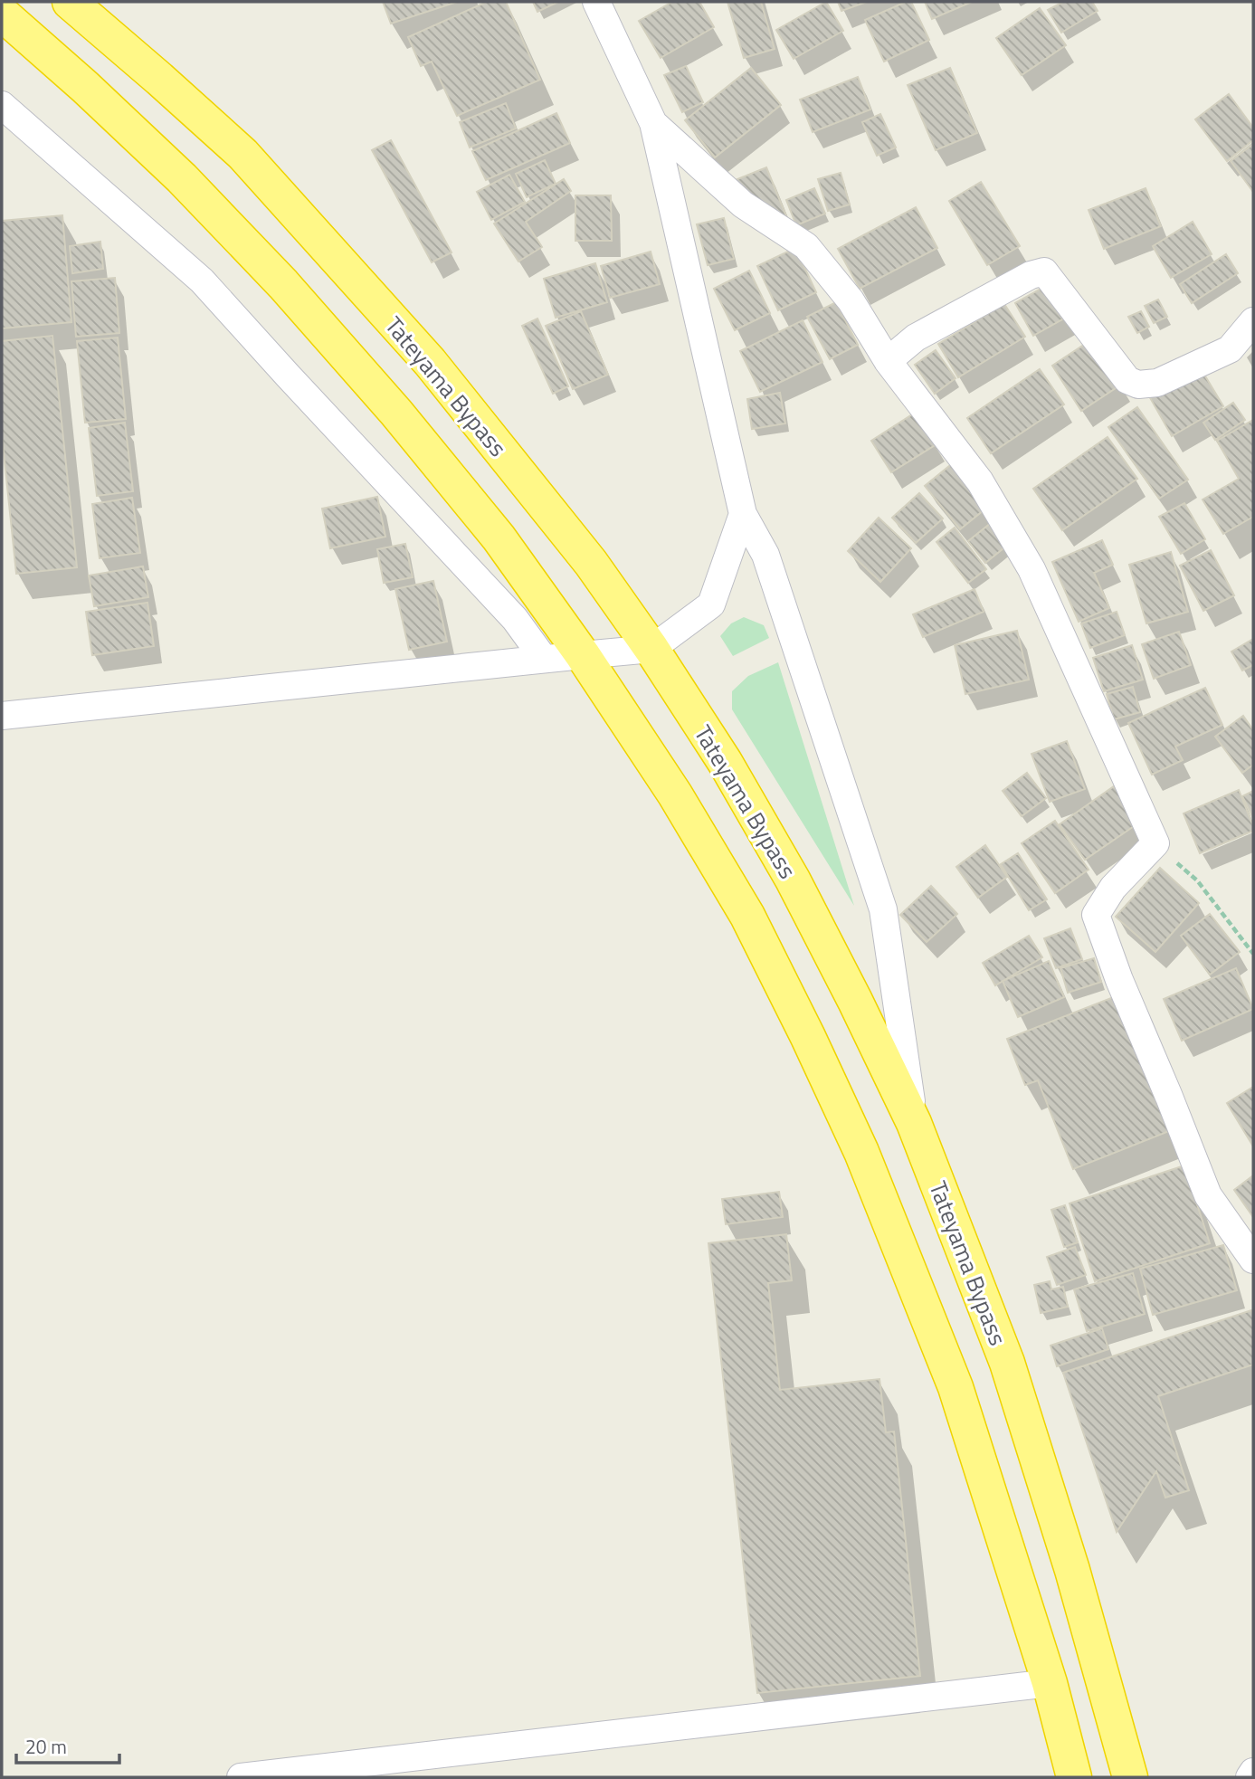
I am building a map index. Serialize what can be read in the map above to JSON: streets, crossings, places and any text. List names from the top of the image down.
{
  "streets": {
    "highway": ["Tateyama Bypass"]
  },
  "scale_bar": "20 m"
}
